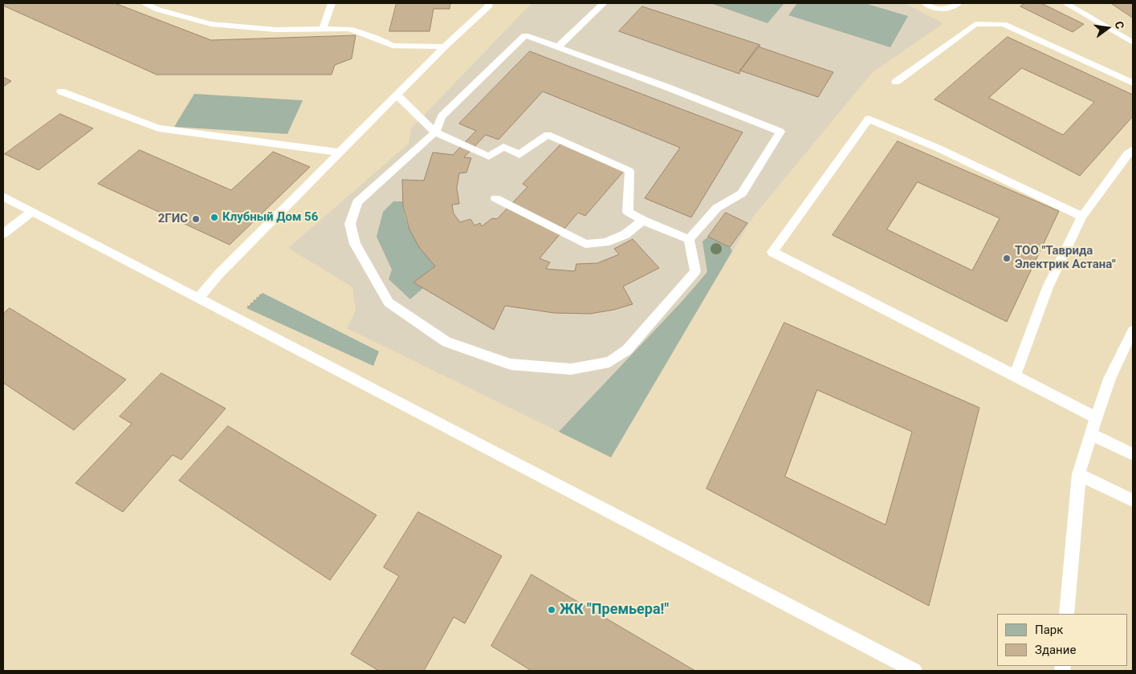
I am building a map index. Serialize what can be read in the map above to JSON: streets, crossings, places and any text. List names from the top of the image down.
{
  "places": [
    "Клубный Дом 56",
    "2ГИС",
    "ТОО \"Таврида Электрик Астана\"",
    "ЖК \"Премьера!\""
  ],
  "legend": ["Парк", "Здание"],
  "north": "right"
}
